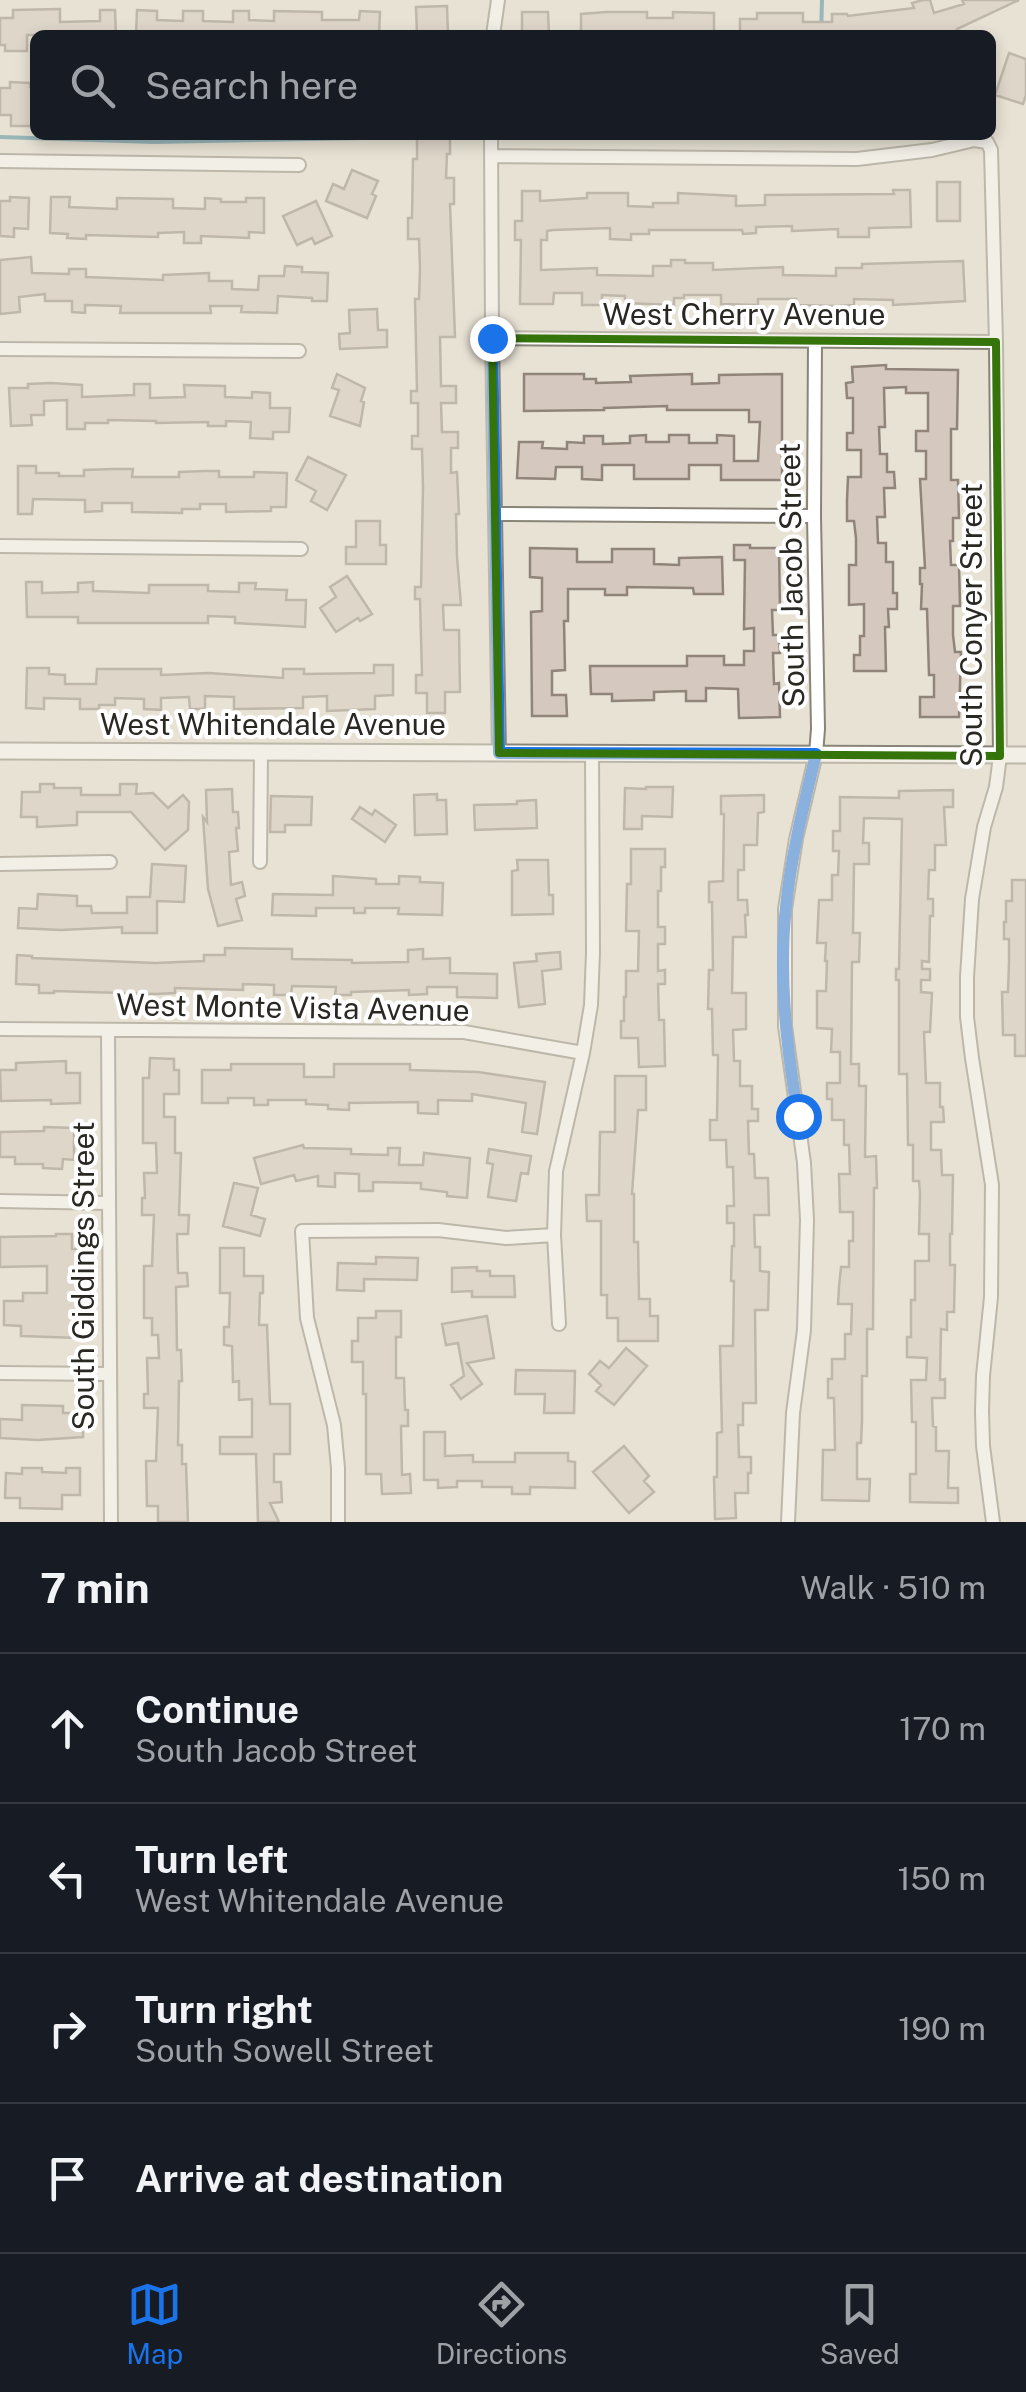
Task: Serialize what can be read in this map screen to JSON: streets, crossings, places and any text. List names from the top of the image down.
{
  "streets": {
    "street": [
      "West Cherry Avenue",
      "South Jacob Street",
      "South Conyer Street",
      "West Whitendale Avenue",
      "West Monte Vista Avenue",
      "South Giddings Street"
    ]
  },
  "crossings": [
    ["West Cherry Avenue", "South Jacob Street"],
    ["West Cherry Avenue", "South Conyer Street"],
    ["South Jacob Street", "West Whitendale Avenue"],
    ["South Conyer Street", "West Whitendale Avenue"],
    ["West Monte Vista Avenue", "South Giddings Street"]
  ],
  "page": {
    "search": "Search here",
    "heading": ["7 min", "Walk · 510 m"],
    "list": [
      ["Continue", "South Jacob Street", "170 m"],
      ["Turn left", "West Whitendale Avenue", "150 m"],
      ["Turn right", "South Sowell Street", "190 m"],
      "Arrive at destination"
    ],
    "nav": ["Map", "Directions", "Saved"]
  }
}
